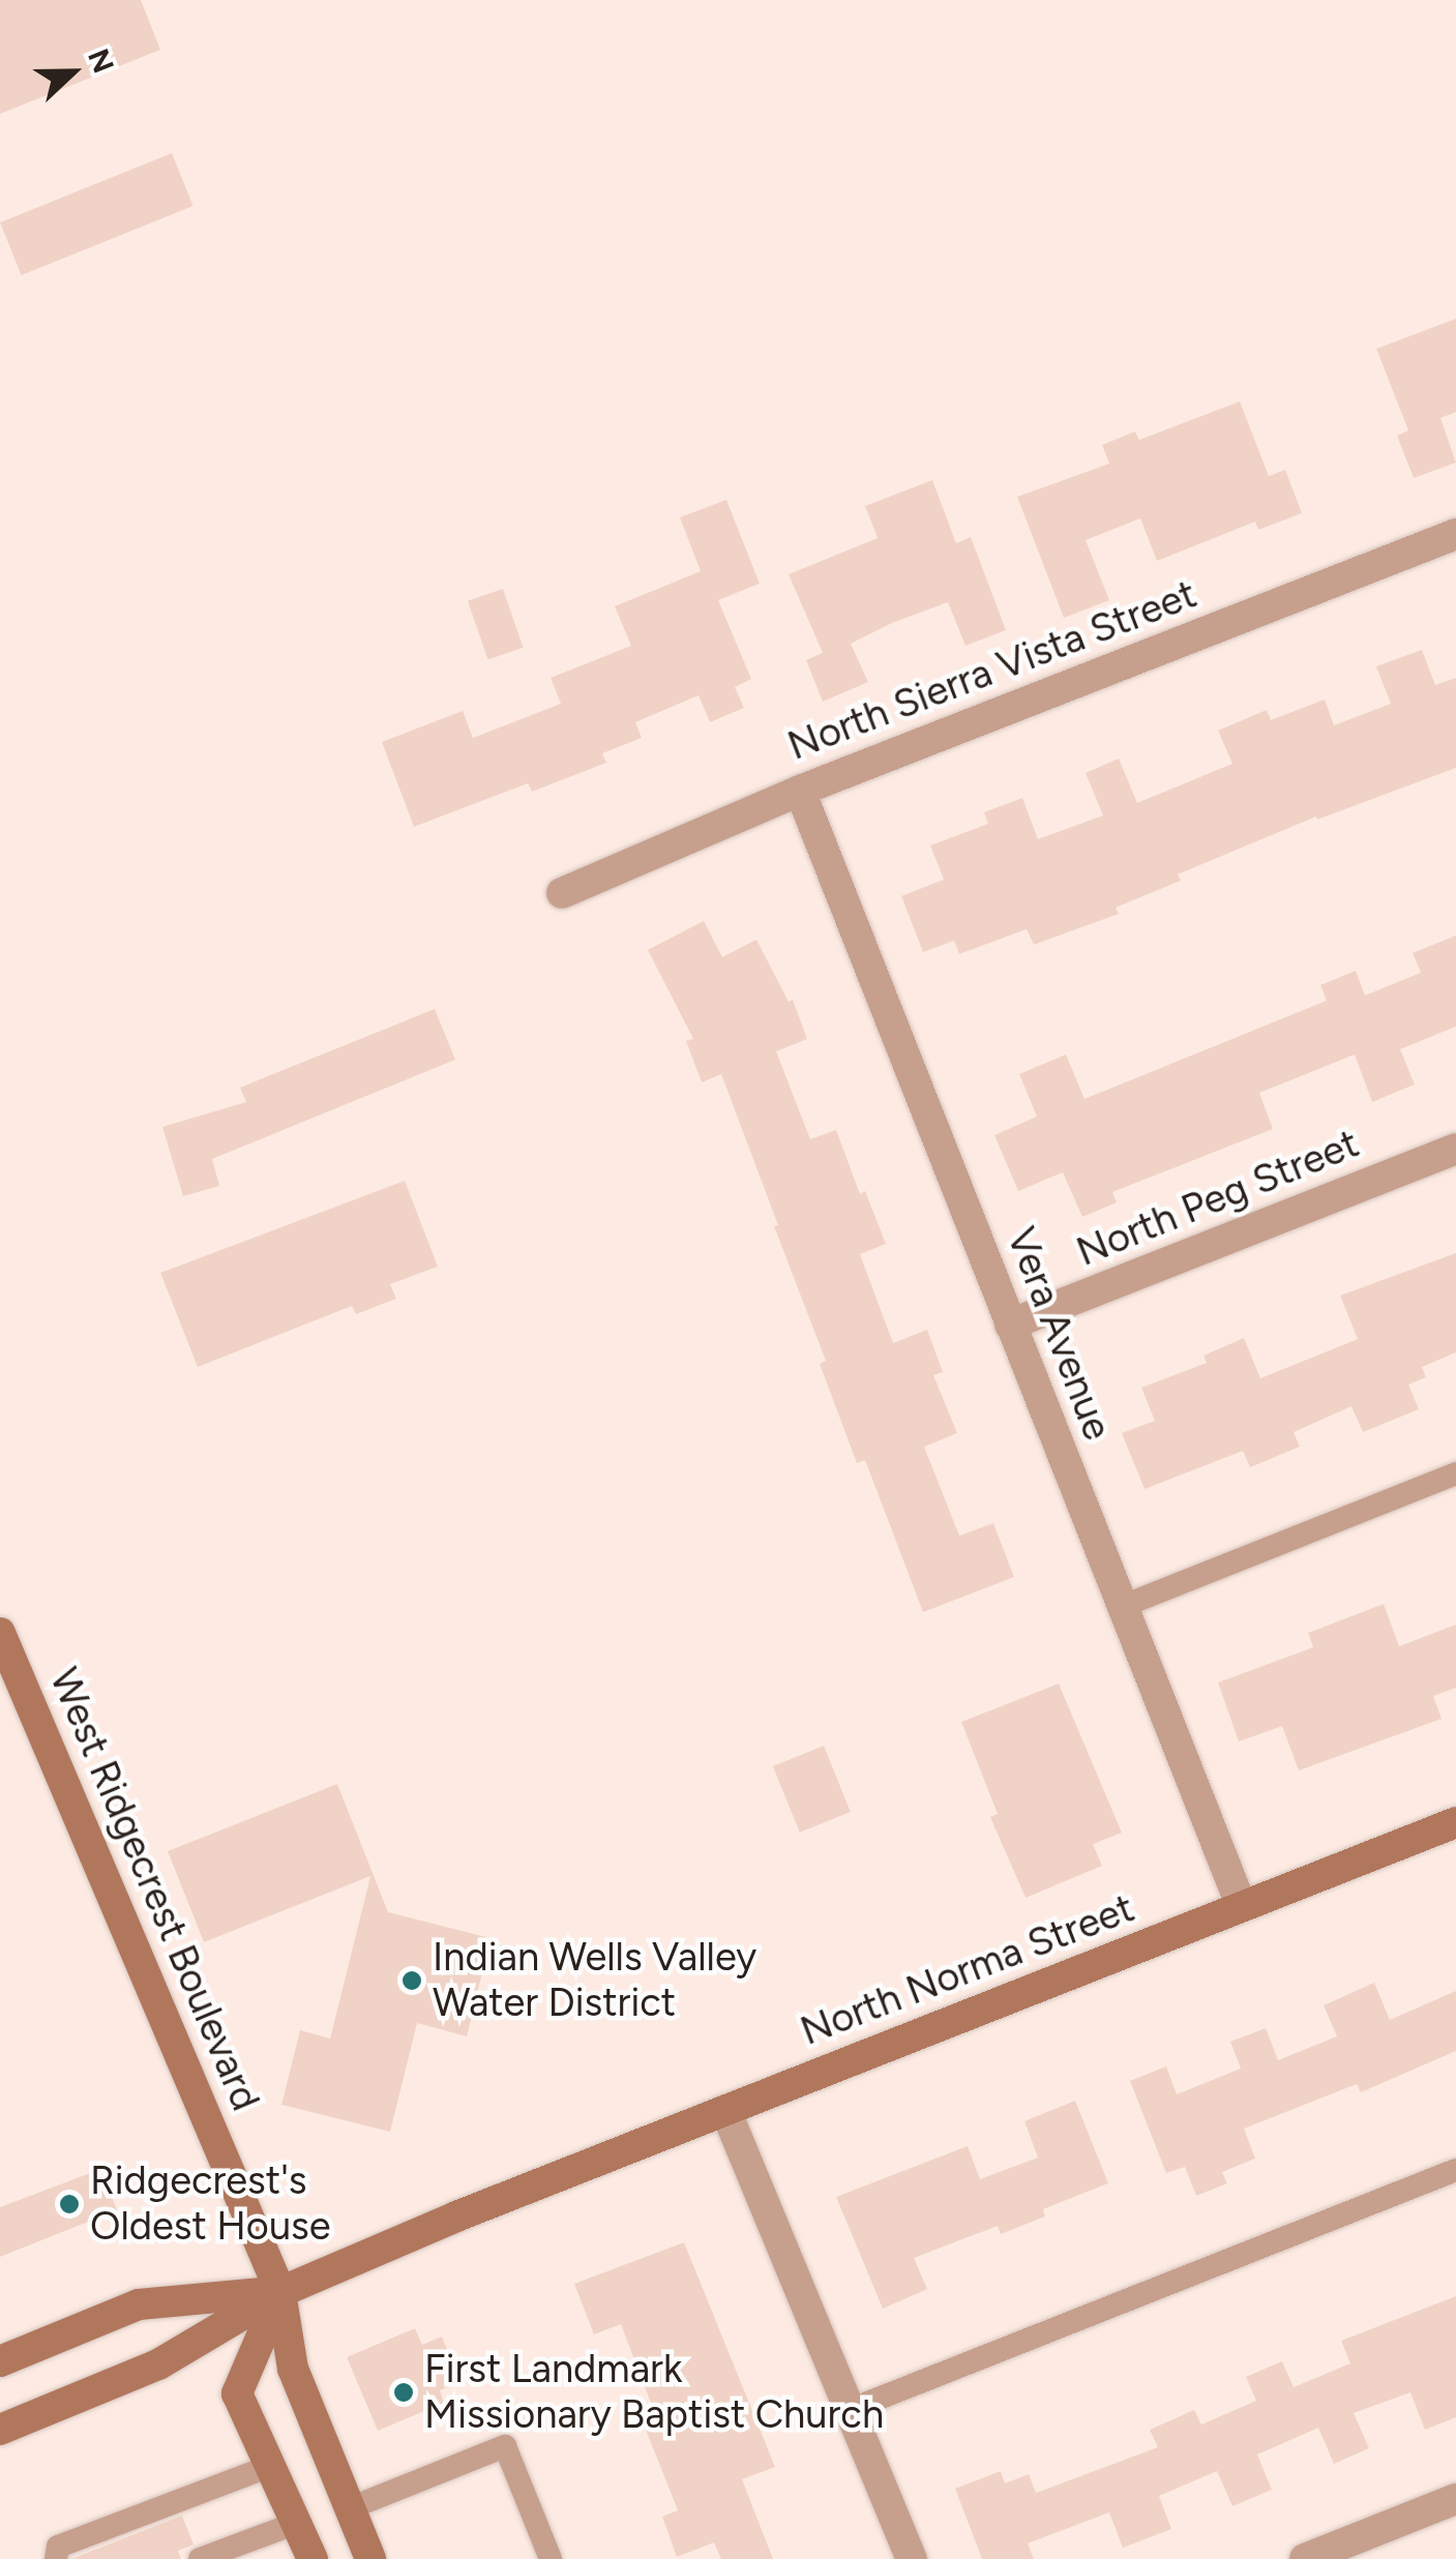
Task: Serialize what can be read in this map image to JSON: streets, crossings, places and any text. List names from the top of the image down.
{
  "streets": {
    "main road": ["West Ridgecrest Boulevard", "North Norma Street"],
    "street": ["North Sierra Vista Street", "North Peg Street", "Vera Avenue"]
  },
  "crossings": [
    ["North Sierra Vista Street", "Vera Avenue"],
    ["North Peg Street", "Vera Avenue"],
    ["Vera Avenue", "North Norma Street"],
    ["West Ridgecrest Boulevard", "North Norma Street"]
  ],
  "places": ["Indian Wells Valley Water District", "Ridgecrest's Oldest House", "First Landmark Missionary Baptist Church"],
  "north": "right"
}
